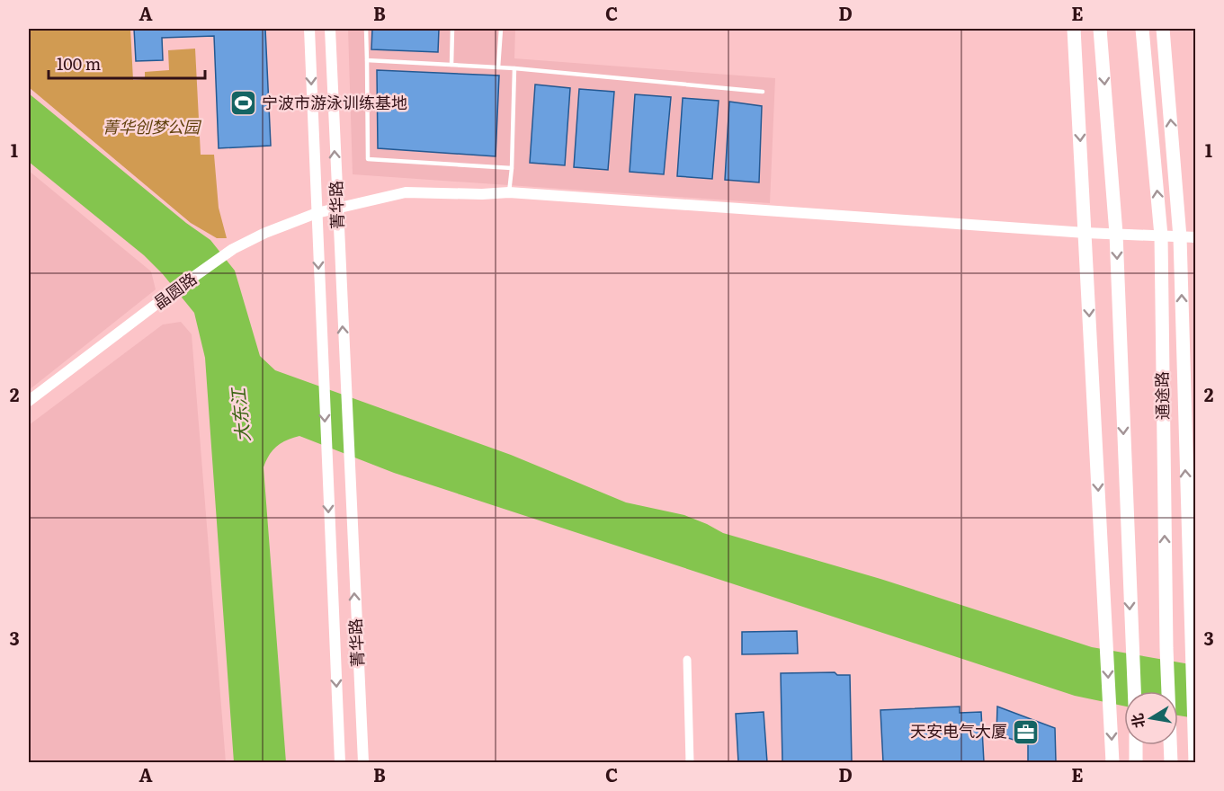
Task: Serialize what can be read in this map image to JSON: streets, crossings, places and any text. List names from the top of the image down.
{
  "streets": {
    "main road": ["通途路"],
    "street": ["菁华路", "晶圆路"]
  },
  "crossings": [
    ["菁华路", "晶圆路"],
    ["晶圆路", "通途路"]
  ],
  "water": ["大东江"],
  "parks": ["菁华创梦公园"],
  "places": {
    "sports": ["宁波市游泳训练基地"],
    "office": ["天安电气大厦"]
  },
  "scale_bar": "100 m",
  "north": "left",
  "grid": {
    "columns": [
      "A",
      "B",
      "C",
      "D",
      "E"
    ],
    "rows": ["1", "2", "3"]
  }
}
